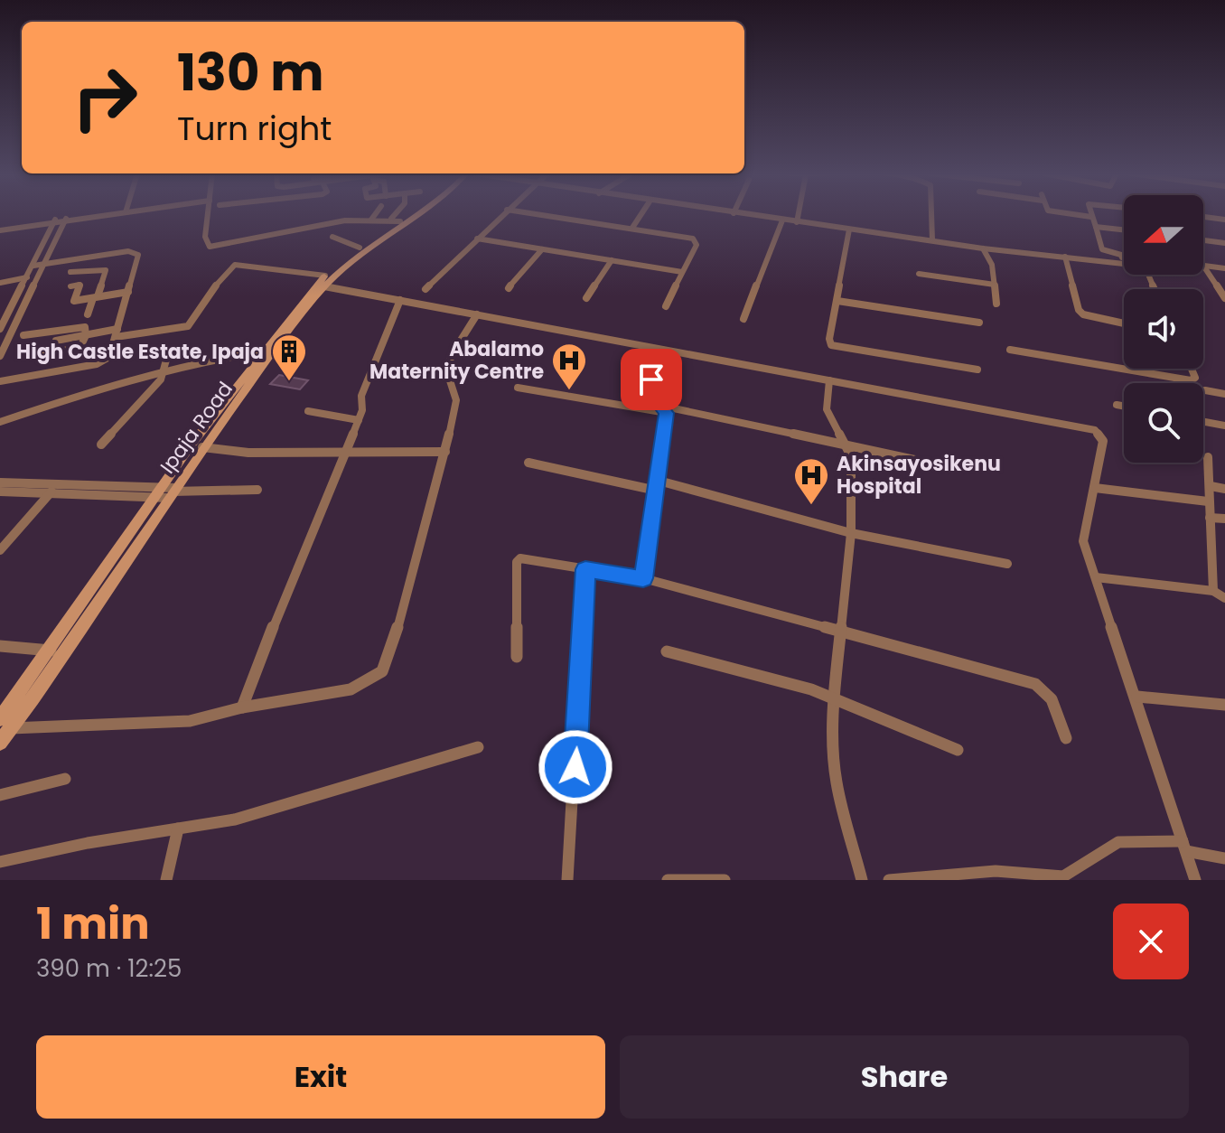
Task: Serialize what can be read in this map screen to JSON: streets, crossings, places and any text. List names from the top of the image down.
{
  "streets": {
    "main road": ["Ipaja Road"]
  },
  "places": {
    "building": ["High Castle Estate, Ipaja"],
    "hospital": ["Abalamo Maternity Centre", "Akinsayosikenu Hospital"]
  },
  "north": "left",
  "page": {
    "turn": ["130 m", "Turn right"],
    "heading": ["1 min", "390 m · 12:25"],
    "buttons": ["Exit", "Share"]
  }
}
